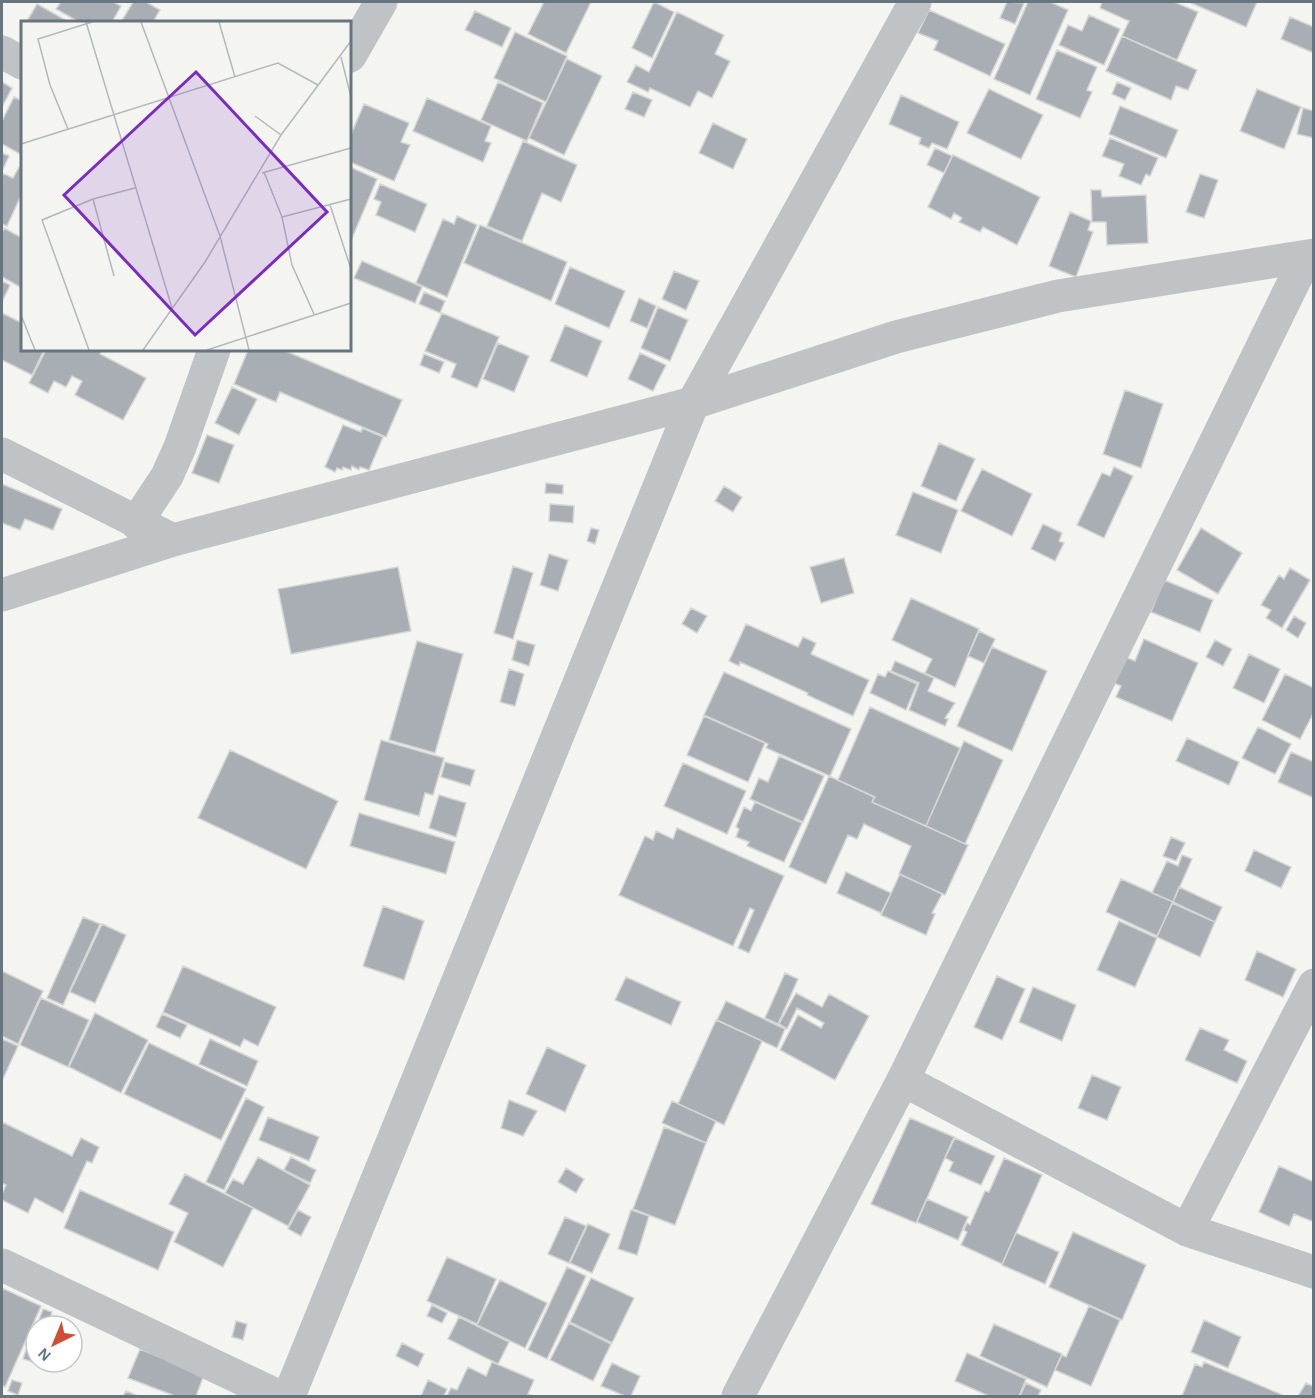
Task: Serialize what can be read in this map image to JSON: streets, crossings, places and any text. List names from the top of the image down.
{
  "north": "bottom left"
}
